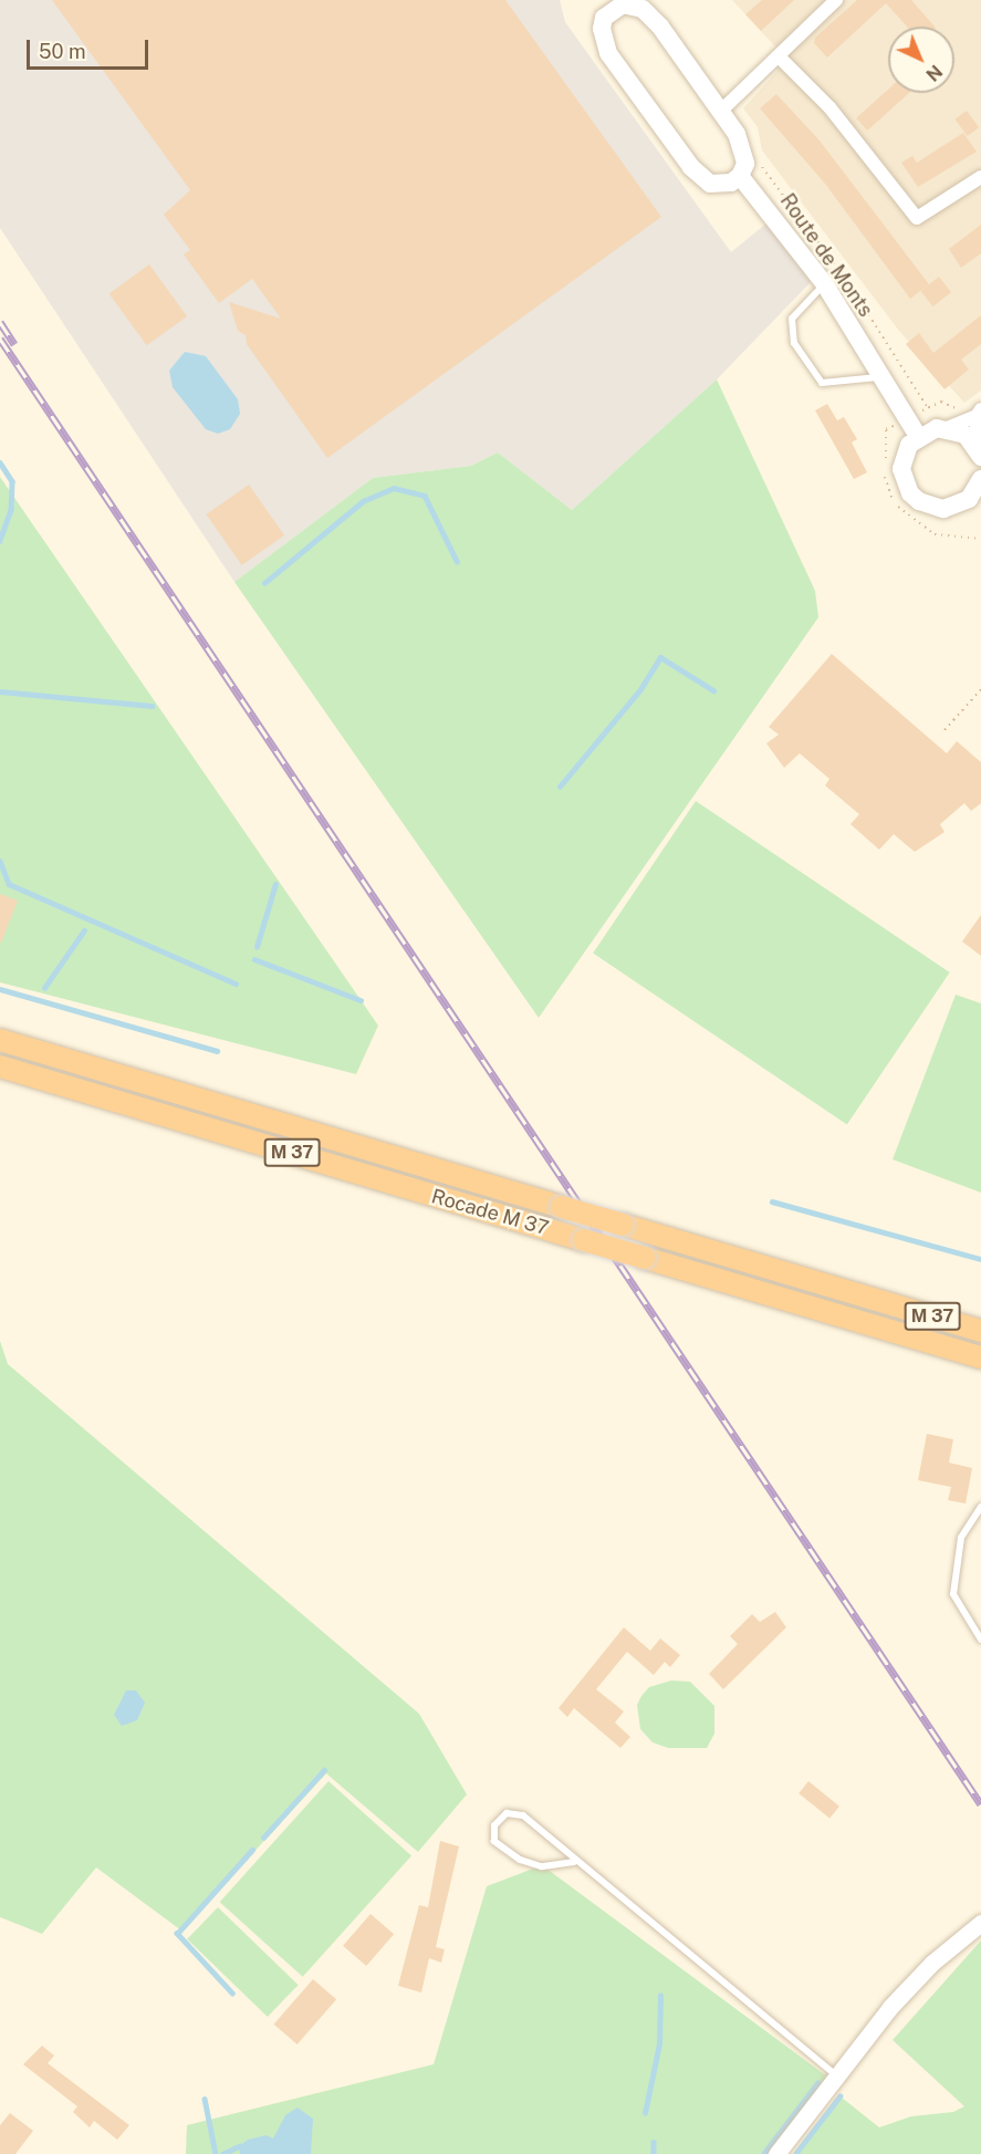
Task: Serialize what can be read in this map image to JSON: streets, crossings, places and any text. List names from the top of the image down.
{
  "streets": {
    "highway": ["M 37", "Rocade M 37"],
    "main road": ["Route de Monts"]
  },
  "scale_bar": "50 m",
  "north": "bottom right"
}
